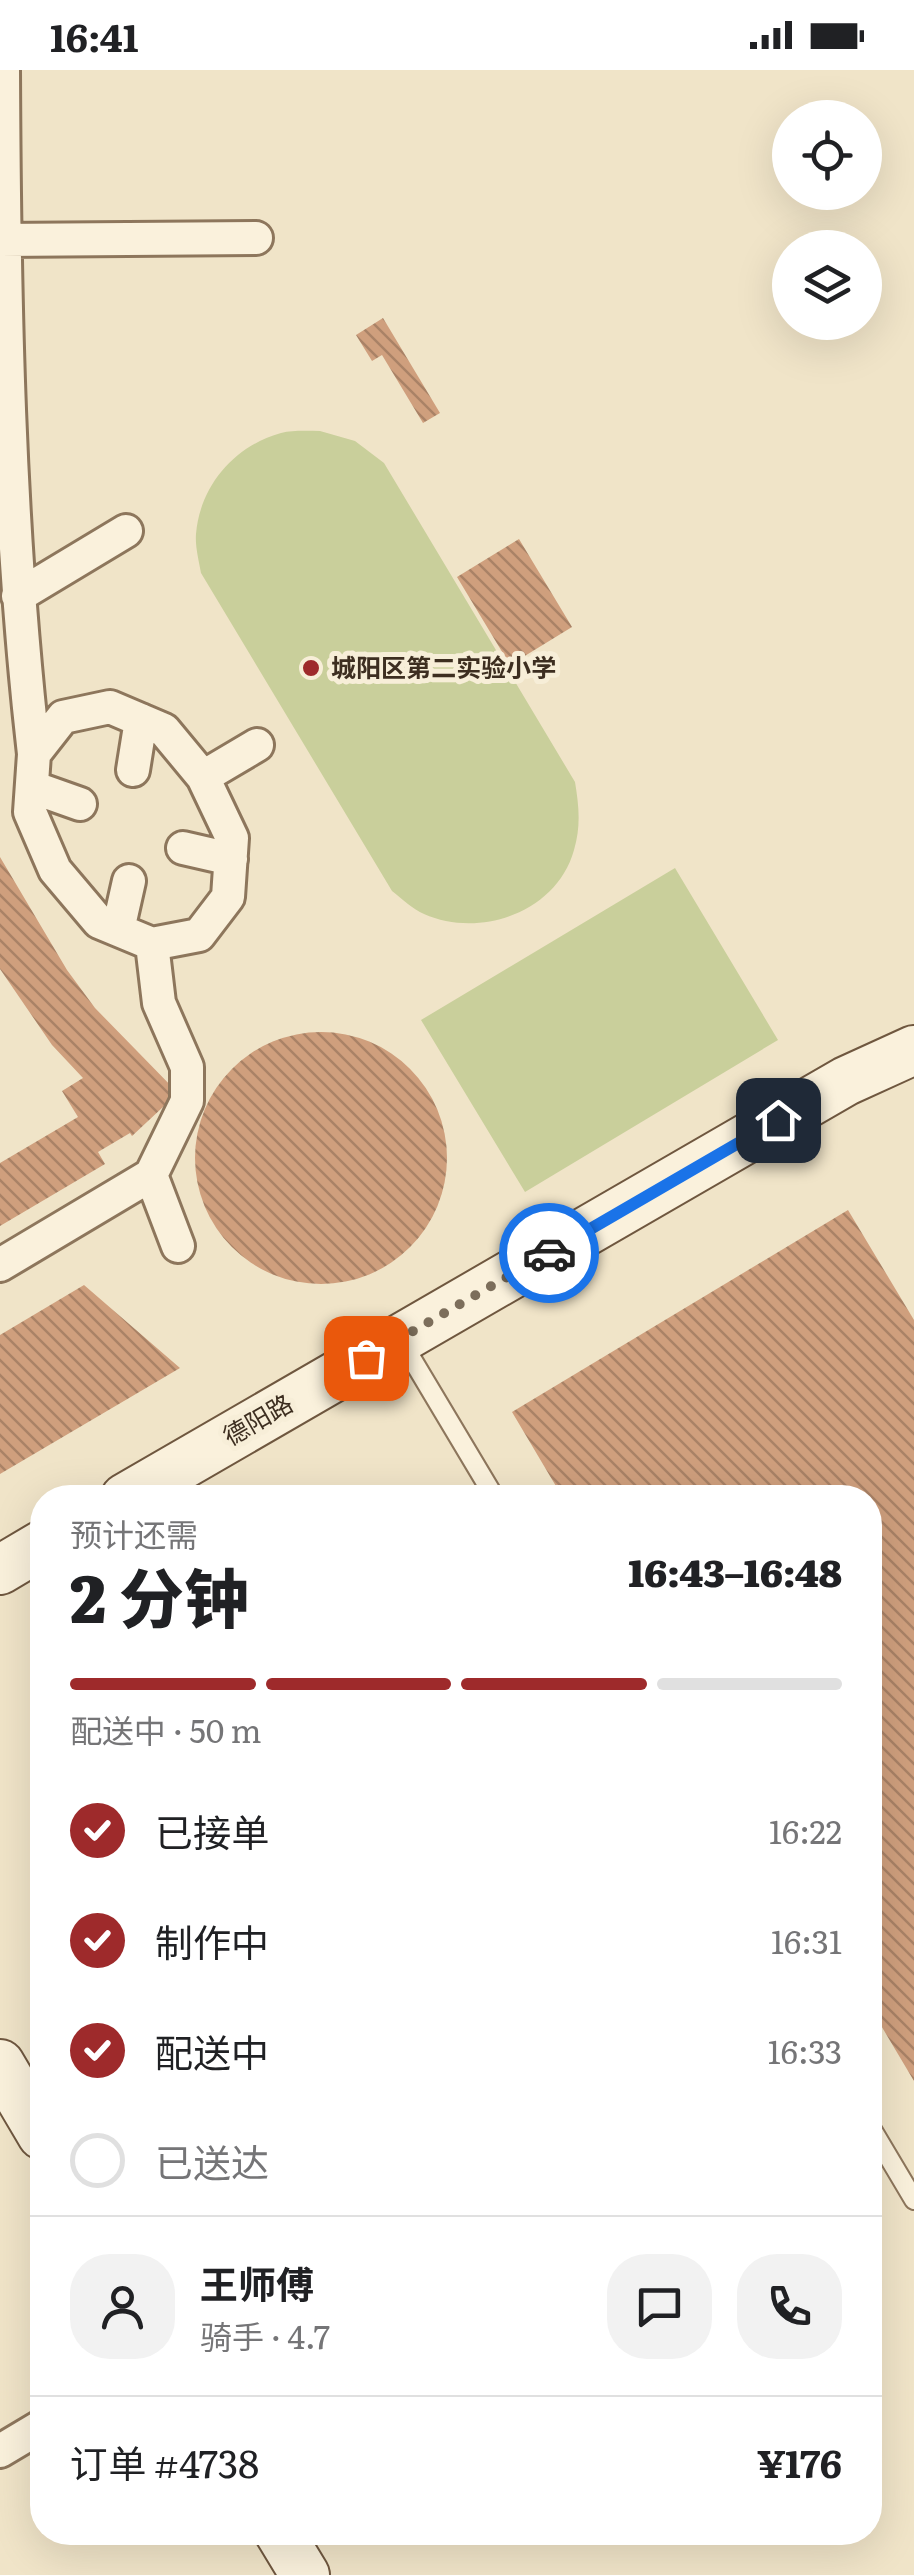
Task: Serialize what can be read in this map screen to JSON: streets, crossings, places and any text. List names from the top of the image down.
{
  "streets": {
    "street": ["德阳路"]
  },
  "places": ["城阳区第二实验小学"],
  "page": {
    "status": "16:41",
    "heading": ["2 分钟", "预计还需", "16:43–16:48"],
    "panel": [
      "王师傅",
      "骑手 · 4.7",
      "订单 #4738",
      "¥176"
    ],
    "bar": "配送中 · 50 m",
    "list": [
      ["已接单", "16:22"],
      ["制作中", "16:31"],
      ["配送中", "16:33"],
      "已送达"
    ]
  }
}
